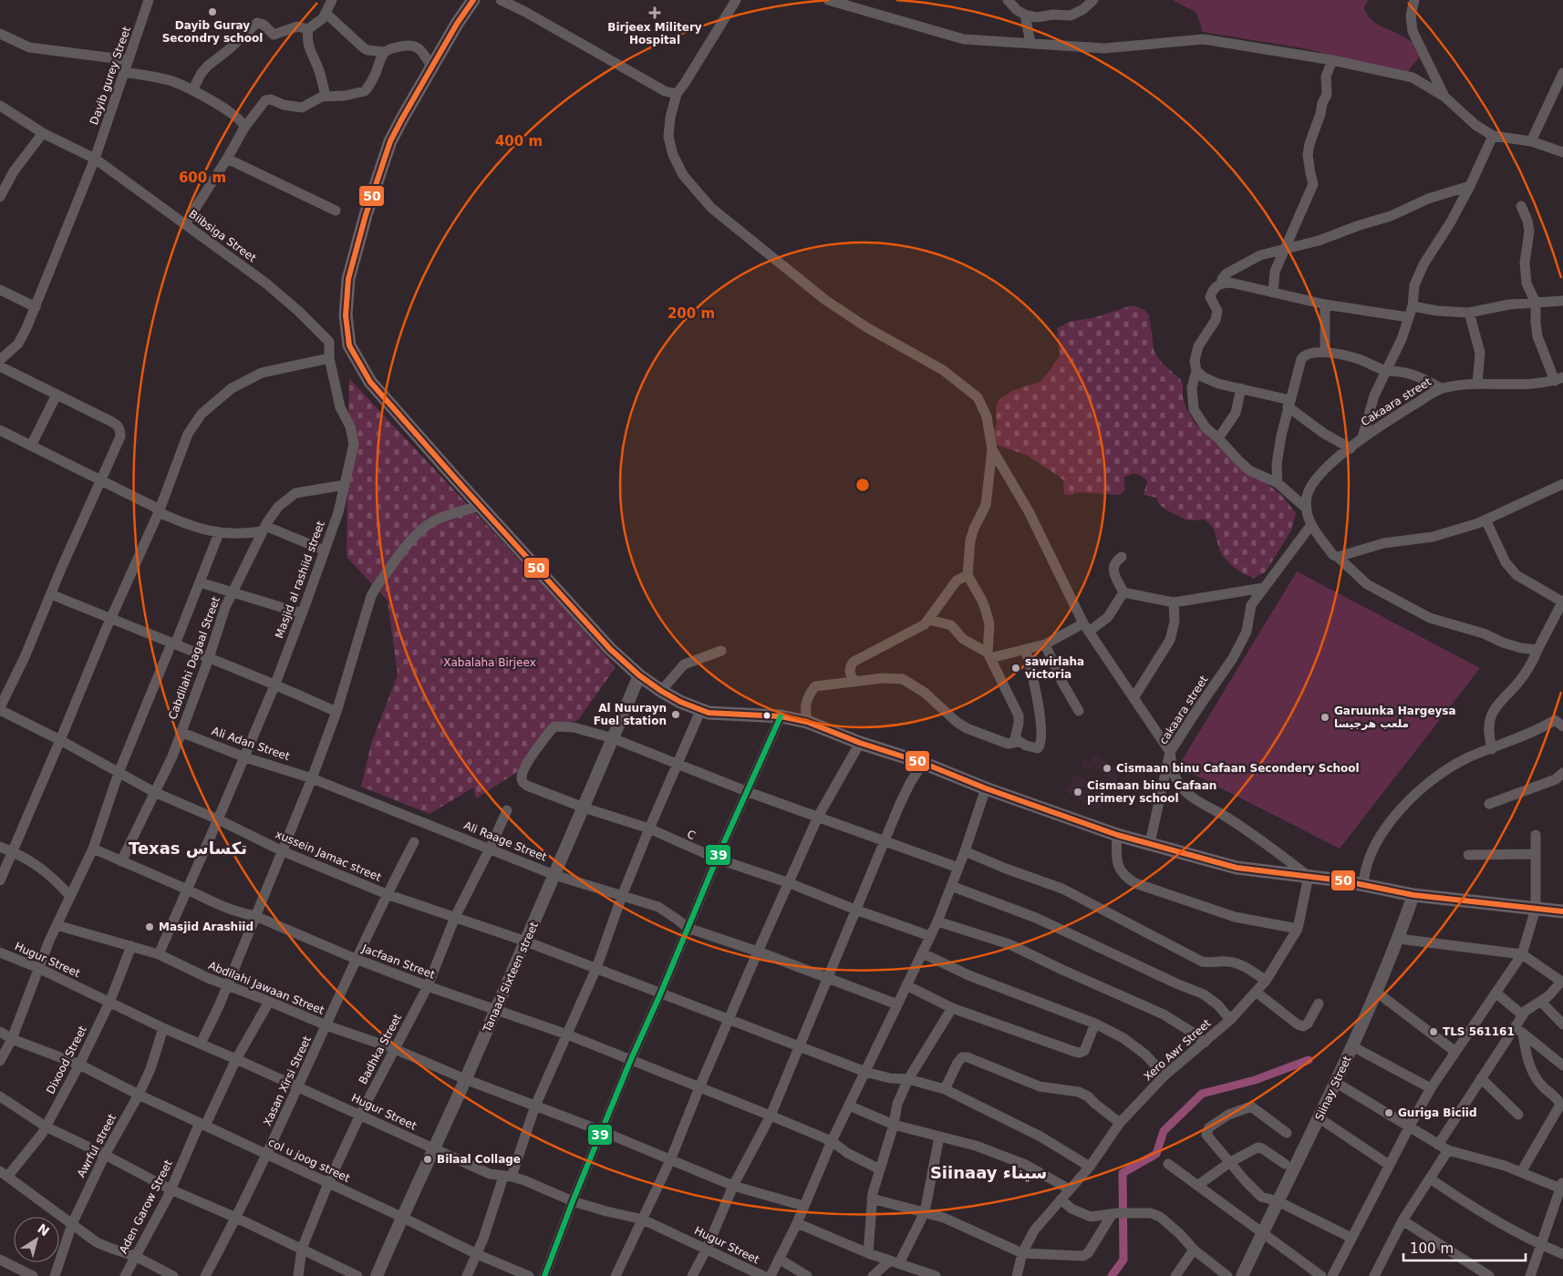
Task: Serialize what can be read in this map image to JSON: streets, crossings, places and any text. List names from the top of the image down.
{
  "streets": {
    "street": [
      "Dayib gurey Street",
      "Biibsiga Street",
      "Cakaara street",
      "Masjid al rashiid street",
      "Cabdilahi Dagaal Street",
      "cakaara street",
      "Ali Adan Street",
      "C",
      "Ali Raage Street",
      "xussein Jamac street",
      "Hugur Street",
      "Jacfaan Street",
      "Tanaad Sixteen street",
      "Abdilahi Jawaan Street",
      "Badhka Street",
      "Xero Awr Street",
      "Dixood Street",
      "Xasan Xirsi Street",
      "Siinay Street",
      "Awrful street",
      "col u joog street",
      "Aden Garow Street"
    ]
  },
  "crossings": [
    ["Dayib gurey Street", "Biibsiga Street"],
    ["Biibsiga Street", "Masjid al rashiid street"],
    ["Masjid al rashiid street", "Cabdilahi Dagaal Street"],
    ["Masjid al rashiid street", "Ali Adan Street"],
    ["Masjid al rashiid street", "xussein Jamac street"],
    ["Masjid al rashiid street", "Jacfaan Street"],
    ["Masjid al rashiid street", "Abdilahi Jawaan Street"],
    ["Cabdilahi Dagaal Street", "Ali Adan Street"],
    ["Cabdilahi Dagaal Street", "xussein Jamac street"],
    ["Cabdilahi Dagaal Street", "Jacfaan Street"],
    ["cakaara street", "Xero Awr Street"],
    ["Ali Adan Street", "Ali Raage Street"],
    ["C", "Tanaad Sixteen street"],
    ["Ali Raage Street", "Tanaad Sixteen street"],
    ["Ali Raage Street", "Badhka Street"],
    ["xussein Jamac street", "Tanaad Sixteen street"],
    ["xussein Jamac street", "Badhka Street"],
    ["xussein Jamac street", "Xero Awr Street"],
    ["xussein Jamac street", "Xasan Xirsi Street"],
    ["Hugur Street", "Tanaad Sixteen street"],
    ["Hugur Street", "Badhka Street"],
    ["Hugur Street", "Dixood Street"],
    ["Hugur Street", "Xasan Xirsi Street"],
    ["Hugur Street", "Awrful street"],
    ["Hugur Street", "Aden Garow Street"],
    ["Jacfaan Street", "Tanaad Sixteen street"],
    ["Jacfaan Street", "Badhka Street"],
    ["Jacfaan Street", "Xasan Xirsi Street"],
    ["Tanaad Sixteen street", "Abdilahi Jawaan Street"],
    ["Tanaad Sixteen street", "col u joog street"],
    ["Abdilahi Jawaan Street", "Badhka Street"],
    ["Abdilahi Jawaan Street", "Dixood Street"],
    ["Abdilahi Jawaan Street", "Xasan Xirsi Street"],
    ["Abdilahi Jawaan Street", "Aden Garow Street"],
    ["Badhka Street", "col u joog street"],
    ["Dixood Street", "col u joog street"],
    ["Xasan Xirsi Street", "col u joog street"],
    ["Awrful street", "col u joog street"],
    ["col u joog street", "Aden Garow Street"]
  ],
  "districts": ["Texas تكساس", "Siinaay سيناء"],
  "parks": ["Xabalaha Birjeex"],
  "places": {
    "other": [
      "Dayib Guray Secondry school",
      "sawirlaha victoria",
      "Al Nuurayn Fuel station",
      "Garuunka Hargeysa ملعب هرجيسا",
      "Cismaan binu Cafaan Secondery School",
      "Cismaan binu Cafaan primery school",
      "Masjid Arashiid",
      "TLS 561161",
      "Guriga Biciid",
      "Bilaal Collage"
    ],
    "health": ["Birjeex Militery Hospital"]
  },
  "lines": ["transit line 50", "transit line 39"],
  "scale_bar": "100 m",
  "north": "top right",
  "rings": ["400 m", "600 m", "200 m"]
}
